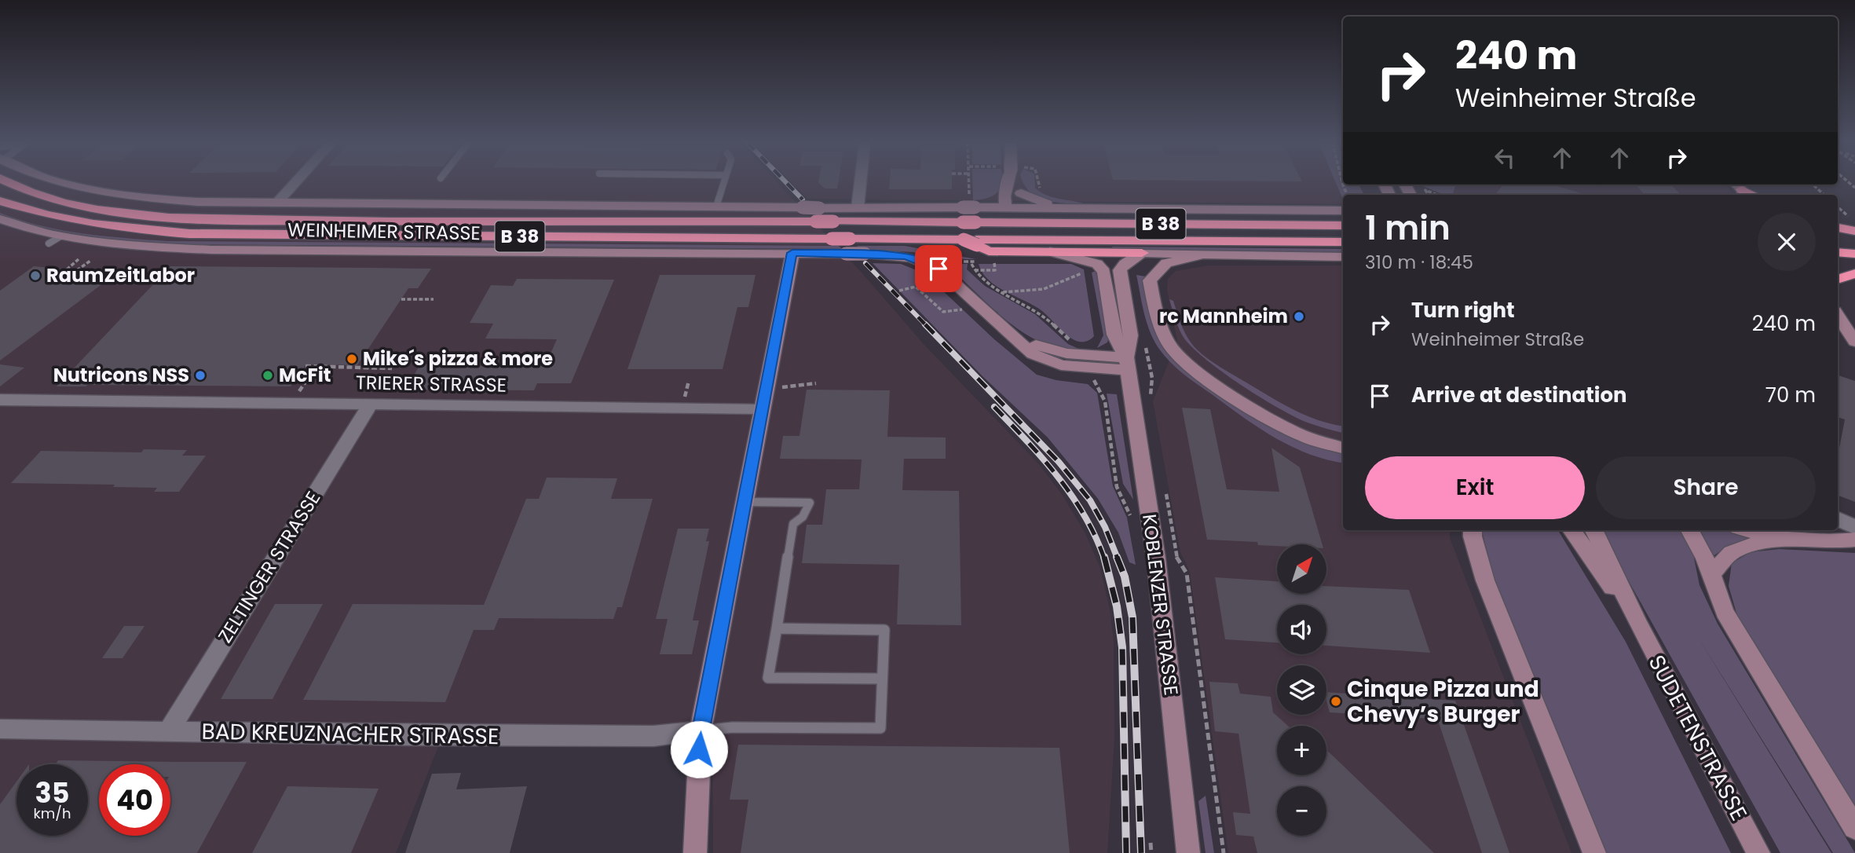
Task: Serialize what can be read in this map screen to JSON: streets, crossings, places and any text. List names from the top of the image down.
{
  "streets": {
    "highway": ["B 38"],
    "street": [
      "WEINHEIMER STRASSE",
      "TRIERER STRASSE",
      "ZELTINGER STRASSE",
      "KOBLENZER STRASSE",
      "BAD KREUZNACHER STRASSE",
      "SUDETENSTRASSE"
    ]
  },
  "crossings": [
    ["WEINHEIMER STRASSE", "KOBLENZER STRASSE"],
    ["TRIERER STRASSE", "ZELTINGER STRASSE"],
    ["ZELTINGER STRASSE", "BAD KREUZNACHER STRASSE"]
  ],
  "places": [
    "RaumZeitLabor",
    "rc Mannheim",
    "Mike´s pizza & more",
    "Nutricons NSS",
    "McFit",
    "Cinque Pizza und Chevy’s Burger"
  ],
  "north": "top right",
  "page": {
    "turn": ["240 m", "Weinheimer Straße"],
    "heading": ["1 min", "310 m · 18:45"],
    "list": [
      {
        "name": "Turn right",
        "note": "Weinheimer Straße",
        "value": "240 m"
      },
      {
        "name": "Arrive at destination",
        "value": "70 m"
      }
    ],
    "buttons": ["Exit", "Share"],
    "map_buttons": ["+", "−"],
    "speed": "35 km/h",
    "limit": "40"
  }
}
